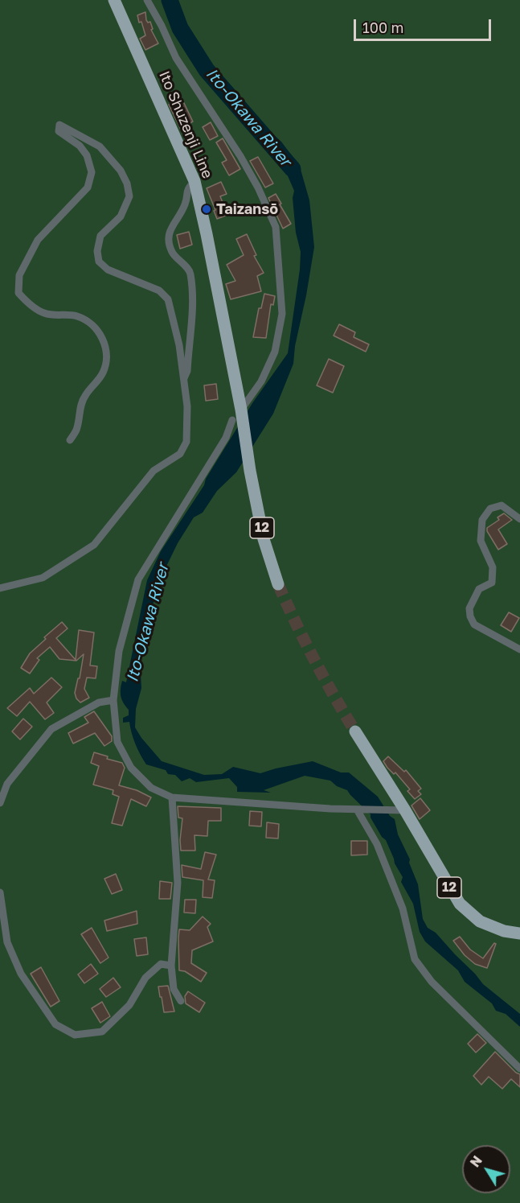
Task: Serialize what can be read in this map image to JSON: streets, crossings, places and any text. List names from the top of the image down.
{
  "streets": {
    "main road": ["Ito Shuzenji Line", "12"]
  },
  "crossings": [
    ["Ito Shuzenji Line", "12"]
  ],
  "water": ["Ito-Okawa River"],
  "places": ["Taizansō"],
  "scale_bar": "100 m",
  "north": "top left"
}
